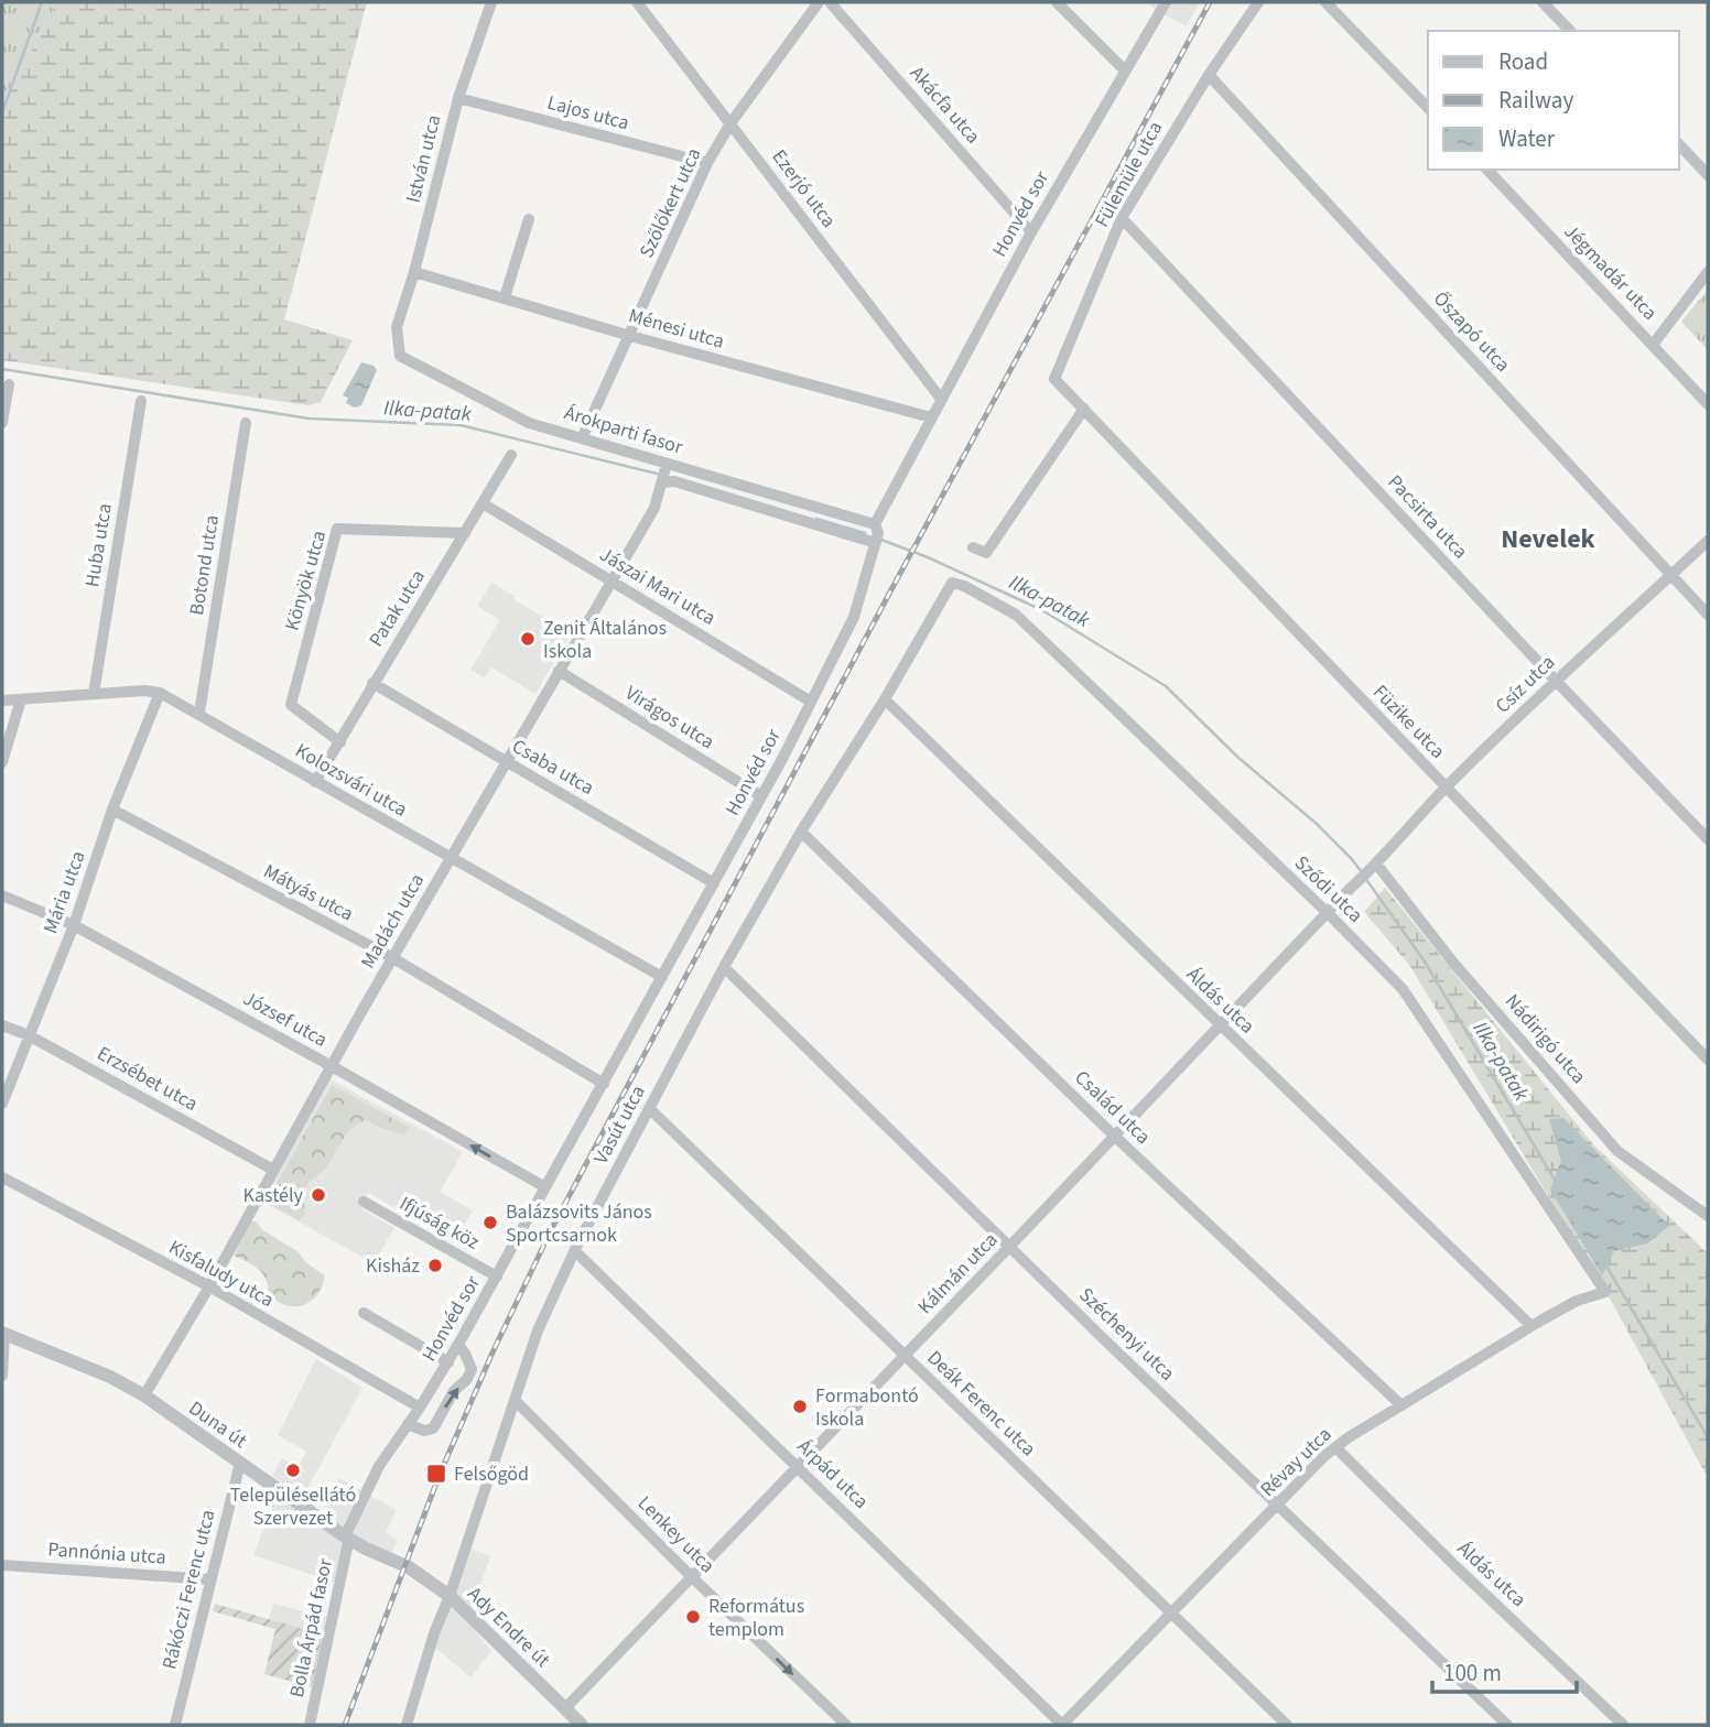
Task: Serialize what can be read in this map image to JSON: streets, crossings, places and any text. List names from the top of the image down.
{
  "streets": {
    "street": [
      "Akácfa utca",
      "Lajos utca",
      "István utca",
      "Fülemüle utca",
      "Ezerjó utca",
      "Szőlőkert utca",
      "Honvéd sor",
      "Jégmadár utca",
      "Ménesi utca",
      "Őszapó utca",
      "Árokparti fasor",
      "Pacsirta utca",
      "Huba utca",
      "Botond utca",
      "Könyök utca",
      "Jászai Mari utca",
      "Patak utca",
      "Csíz utca",
      "Virágos utca",
      "Füzike utca",
      "Csaba utca",
      "Kolozsvári utca",
      "Sződi utca",
      "Mária utca",
      "Mátyás utca",
      "Madách utca",
      "Áldás utca",
      "József utca",
      "Nádirigó utca",
      "Erzsébet utca",
      "Család utca",
      "Vasút utca",
      "Ifjúság köz",
      "Kisfaludy utca",
      "Kálmán utca",
      "Széchenyi utca",
      "Deák Ferenc utca",
      "Duna út",
      "Révay utca",
      "Árpád utca",
      "Lenkey utca",
      "Pannónia utca",
      "Rákóczi Ferenc utca",
      "Ady Endre út",
      "Bolla Árpád fasor"
    ]
  },
  "crossings": [
    ["Akácfa utca", "Honvéd sor"],
    ["Lajos utca", "István utca"],
    ["Lajos utca", "Szőlőkert utca"],
    ["István utca", "Ménesi utca"],
    ["István utca", "Árokparti fasor"],
    ["Fülemüle utca", "Őszapó utca"],
    ["Fülemüle utca", "Pacsirta utca"],
    ["Fülemüle utca", "Füzike utca"],
    ["Ezerjó utca", "Szőlőkert utca"],
    ["Ezerjó utca", "Honvéd sor"],
    ["Szőlőkert utca", "Ménesi utca"],
    ["Szőlőkert utca", "Árokparti fasor"],
    ["Honvéd sor", "Ménesi utca"],
    ["Honvéd sor", "Árokparti fasor"],
    ["Honvéd sor", "Jászai Mari utca"],
    ["Honvéd sor", "Virágos utca"],
    ["Honvéd sor", "Csaba utca"],
    ["Honvéd sor", "Kolozsvári utca"],
    ["Honvéd sor", "Mátyás utca"],
    ["Honvéd sor", "József utca"],
    ["Honvéd sor", "Ifjúság köz"],
    ["Honvéd sor", "Kisfaludy utca"],
    ["Honvéd sor", "Duna út"],
    ["Honvéd sor", "Bolla Árpád fasor"],
    ["Őszapó utca", "Csíz utca"],
    ["Árokparti fasor", "Madách utca"],
    ["Pacsirta utca", "Csíz utca"],
    ["Huba utca", "Kolozsvári utca"],
    ["Botond utca", "Kolozsvári utca"],
    ["Könyök utca", "Patak utca"],
    ["Jászai Mari utca", "Patak utca"],
    ["Jászai Mari utca", "Madách utca"],
    ["Patak utca", "Csaba utca"],
    ["Patak utca", "Kolozsvári utca"],
    ["Csíz utca", "Füzike utca"],
    ["Csíz utca", "Nádirigó utca"],
    ["Csíz utca", "Kálmán utca"],
    ["Virágos utca", "Madách utca"],
    ["Csaba utca", "Madách utca"],
    ["Kolozsvári utca", "Mária utca"],
    ["Kolozsvári utca", "Madách utca"],
    ["Sződi utca", "Vasút utca"],
    ["Sződi utca", "Kálmán utca"],
    ["Sződi utca", "Révay utca"],
    ["Mária utca", "Mátyás utca"],
    ["Mária utca", "József utca"],
    ["Mária utca", "Erzsébet utca"],
    ["Mátyás utca", "Madách utca"],
    ["Madách utca", "József utca"],
    ["Madách utca", "Erzsébet utca"],
    ["Madách utca", "Kisfaludy utca"],
    ["Madách utca", "Duna út"],
    ["Áldás utca", "Vasút utca"],
    ["Áldás utca", "Kálmán utca"],
    ["Áldás utca", "Révay utca"],
    ["Nádirigó utca", "Kálmán utca"],
    ["Család utca", "Vasút utca"],
    ["Család utca", "Kálmán utca"],
    ["Család utca", "Révay utca"],
    ["Vasút utca", "Széchenyi utca"],
    ["Vasút utca", "Deák Ferenc utca"],
    ["Vasút utca", "Árpád utca"],
    ["Vasút utca", "Lenkey utca"],
    ["Vasút utca", "Ady Endre út"],
    ["Kálmán utca", "Széchenyi utca"],
    ["Kálmán utca", "Deák Ferenc utca"],
    ["Kálmán utca", "Árpád utca"],
    ["Kálmán utca", "Lenkey utca"],
    ["Kálmán utca", "Ady Endre út"],
    ["Széchenyi utca", "Révay utca"],
    ["Deák Ferenc utca", "Révay utca"],
    ["Duna út", "Rákóczi Ferenc utca"],
    ["Duna út", "Ady Endre út"],
    ["Duna út", "Bolla Árpád fasor"],
    ["Révay utca", "Árpád utca"],
    ["Pannónia utca", "Rákóczi Ferenc utca"]
  ],
  "one_way": ["József utca", "Lenkey utca"],
  "districts": ["Nevelek"],
  "water": ["Ilka-patak"],
  "places": {
    "other": [
      "Zenit Általános Iskola",
      "Kastély",
      "Balázsovits János Sportcsarnok",
      "Kisház",
      "Formabontó Iskola",
      "Településellátó Szervezet",
      "Református templom"
    ],
    "transit": ["Felsőgöd"]
  },
  "legend": ["Road", "Railway", "Water"],
  "scale_bar": "100 m"
}
